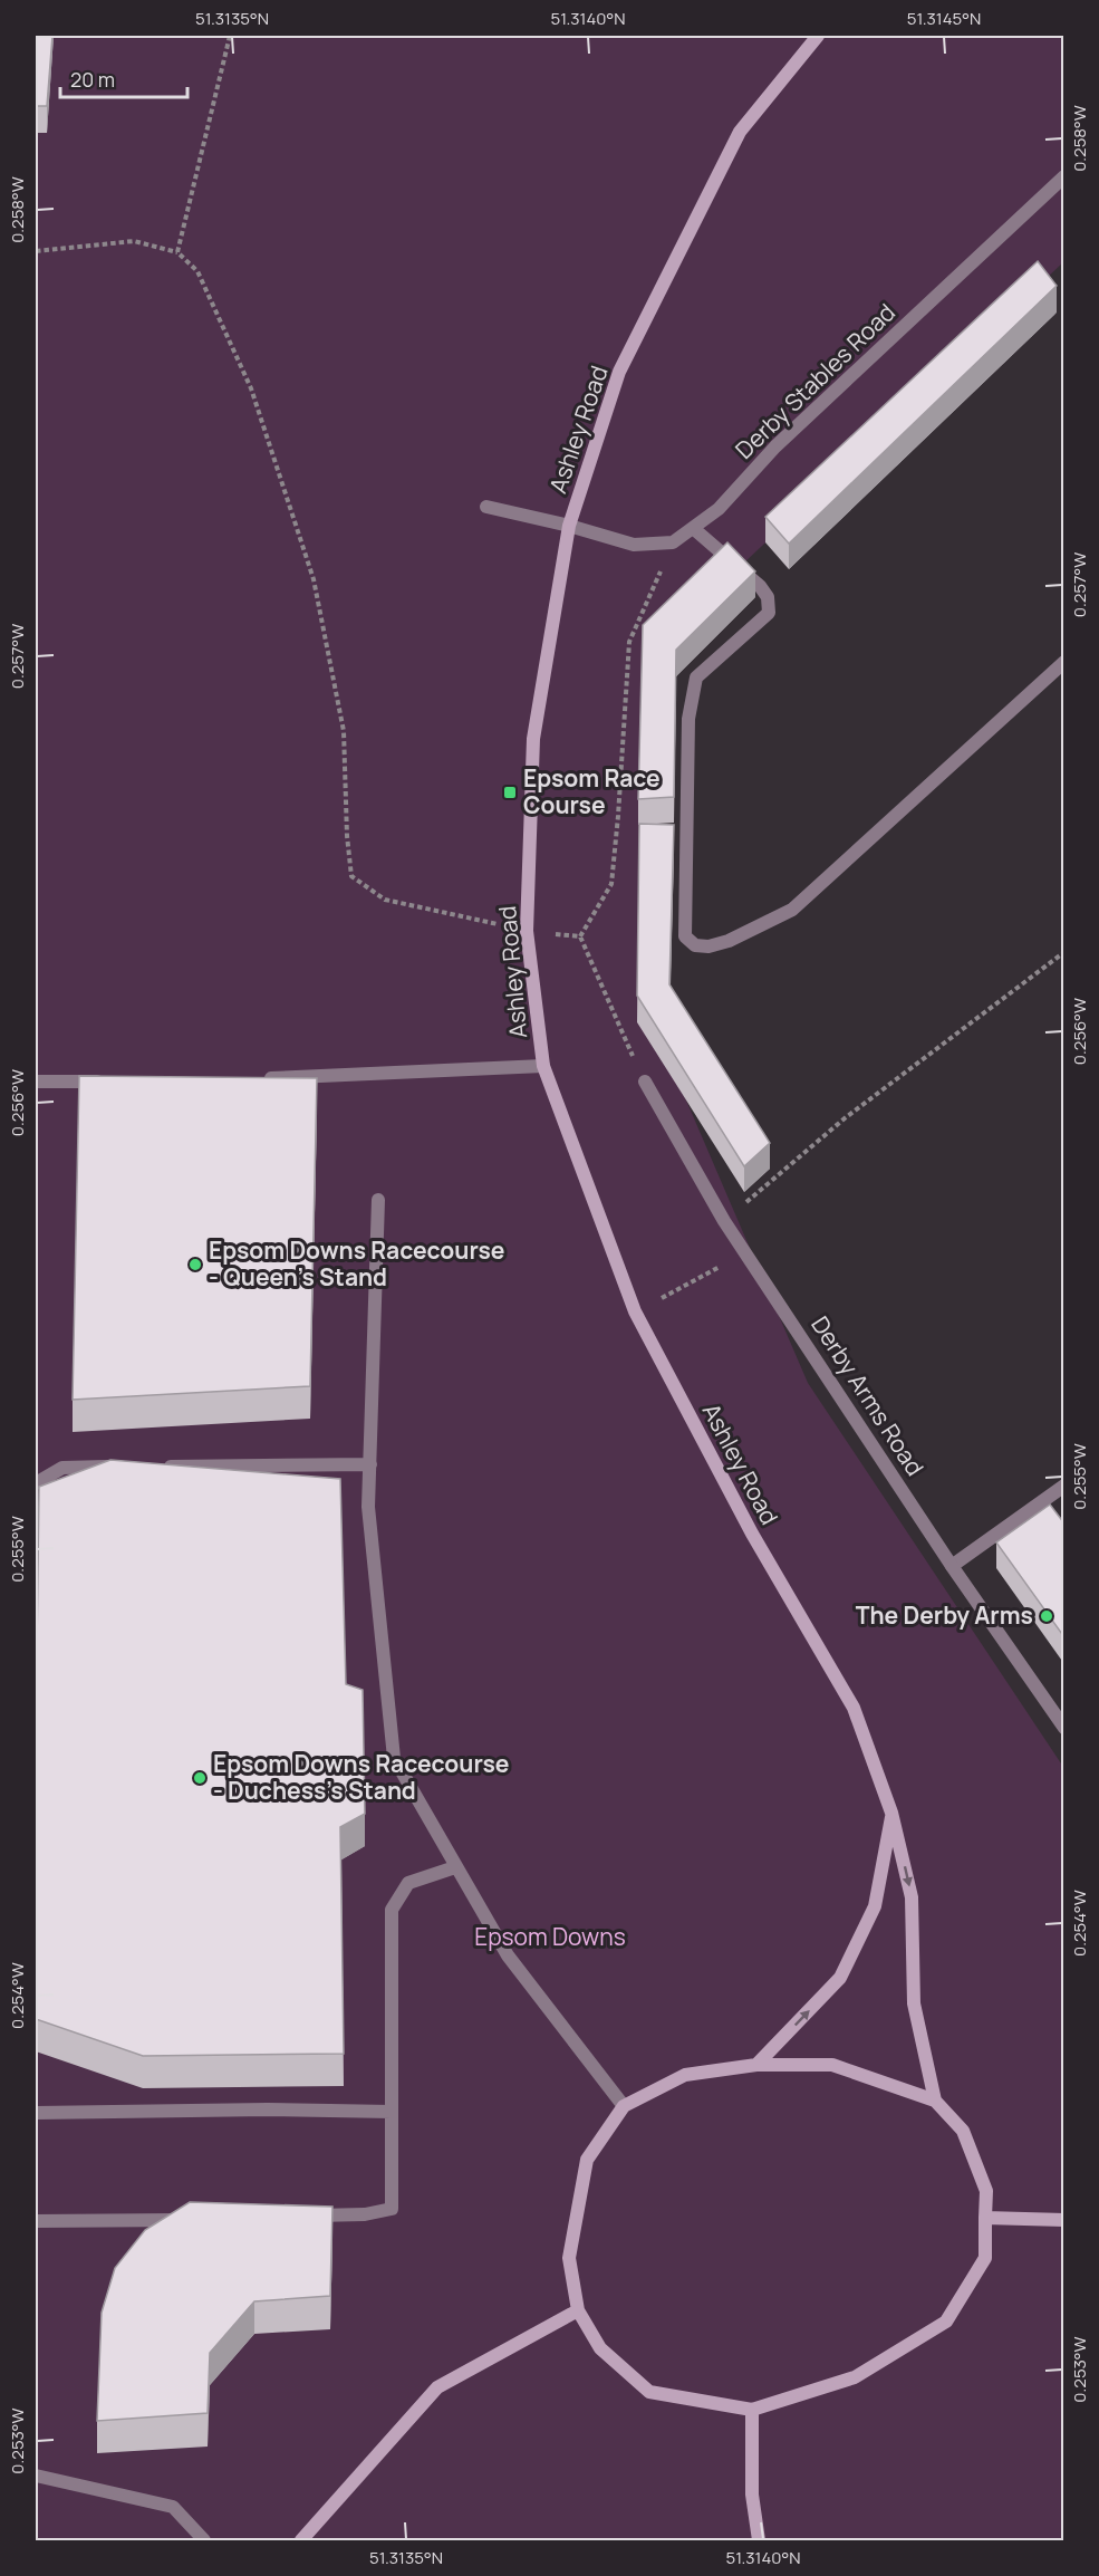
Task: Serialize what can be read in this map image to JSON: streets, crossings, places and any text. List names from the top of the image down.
{
  "streets": {
    "main road": ["Ashley Road"],
    "street": ["Derby Stables Road", "Derby Arms Road"]
  },
  "parks": ["Epsom Downs"],
  "places": {
    "transit": ["Epsom Race Course"],
    "other": ["Epsom Downs Racecourse - Queen's Stand", "The Derby Arms", "Epsom Downs Racecourse - Duchess’s Stand"]
  },
  "scale_bar": "20 m",
  "coordinates": [
    "51.3135°N",
    "51.3140°N",
    "51.3145°N",
    "0.258°W",
    "0.257°W",
    "0.256°W",
    "0.255°W",
    "0.254°W",
    "0.253°W"
  ]
}
